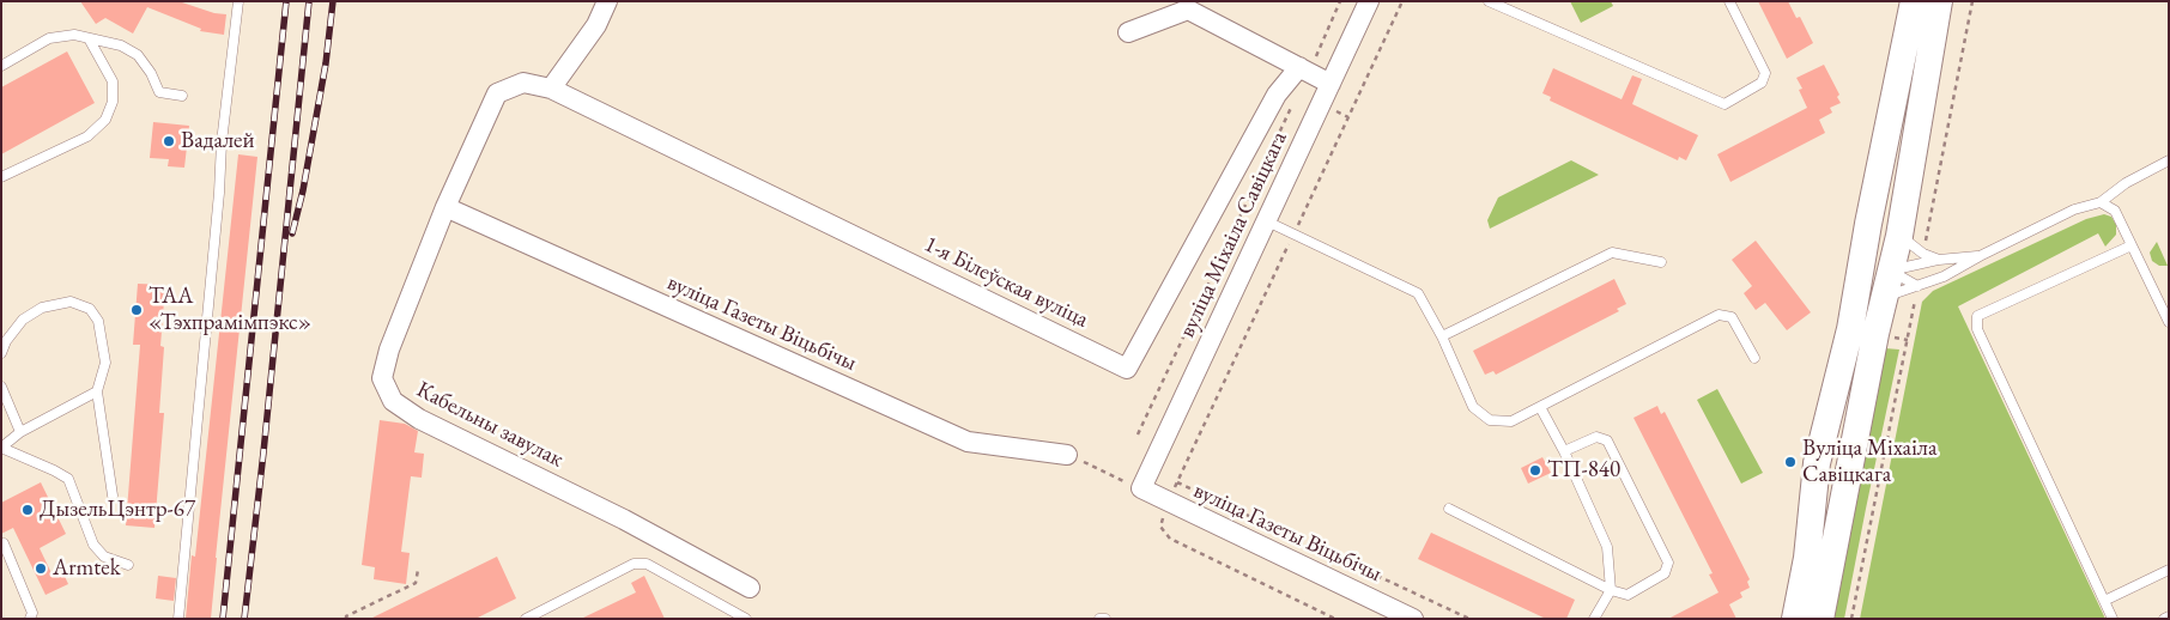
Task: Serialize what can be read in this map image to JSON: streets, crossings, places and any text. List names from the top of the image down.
{
  "streets": {
    "street": [
      "вуліца Міхаіла Савіцкага",
      "1-я Білеўская вуліца",
      "вуліца Газеты Віцьбічы",
      "Кабельны завулак"
    ]
  },
  "crossings": [
    ["вуліца Міхаіла Савіцкага", "вуліца Газеты Віцьбічы"],
    ["1-я Білеўская вуліца", "Кабельны завулак"],
    ["вуліца Газеты Віцьбічы", "Кабельны завулак"]
  ],
  "places": [
    "Вадалей",
    "ТАА «Тэхпрамімпэкс»",
    "Вуліца Міхаіла Савіцкага",
    "ТП-840",
    "ДызельЦэнтр-67",
    "Armtek"
  ]
}
